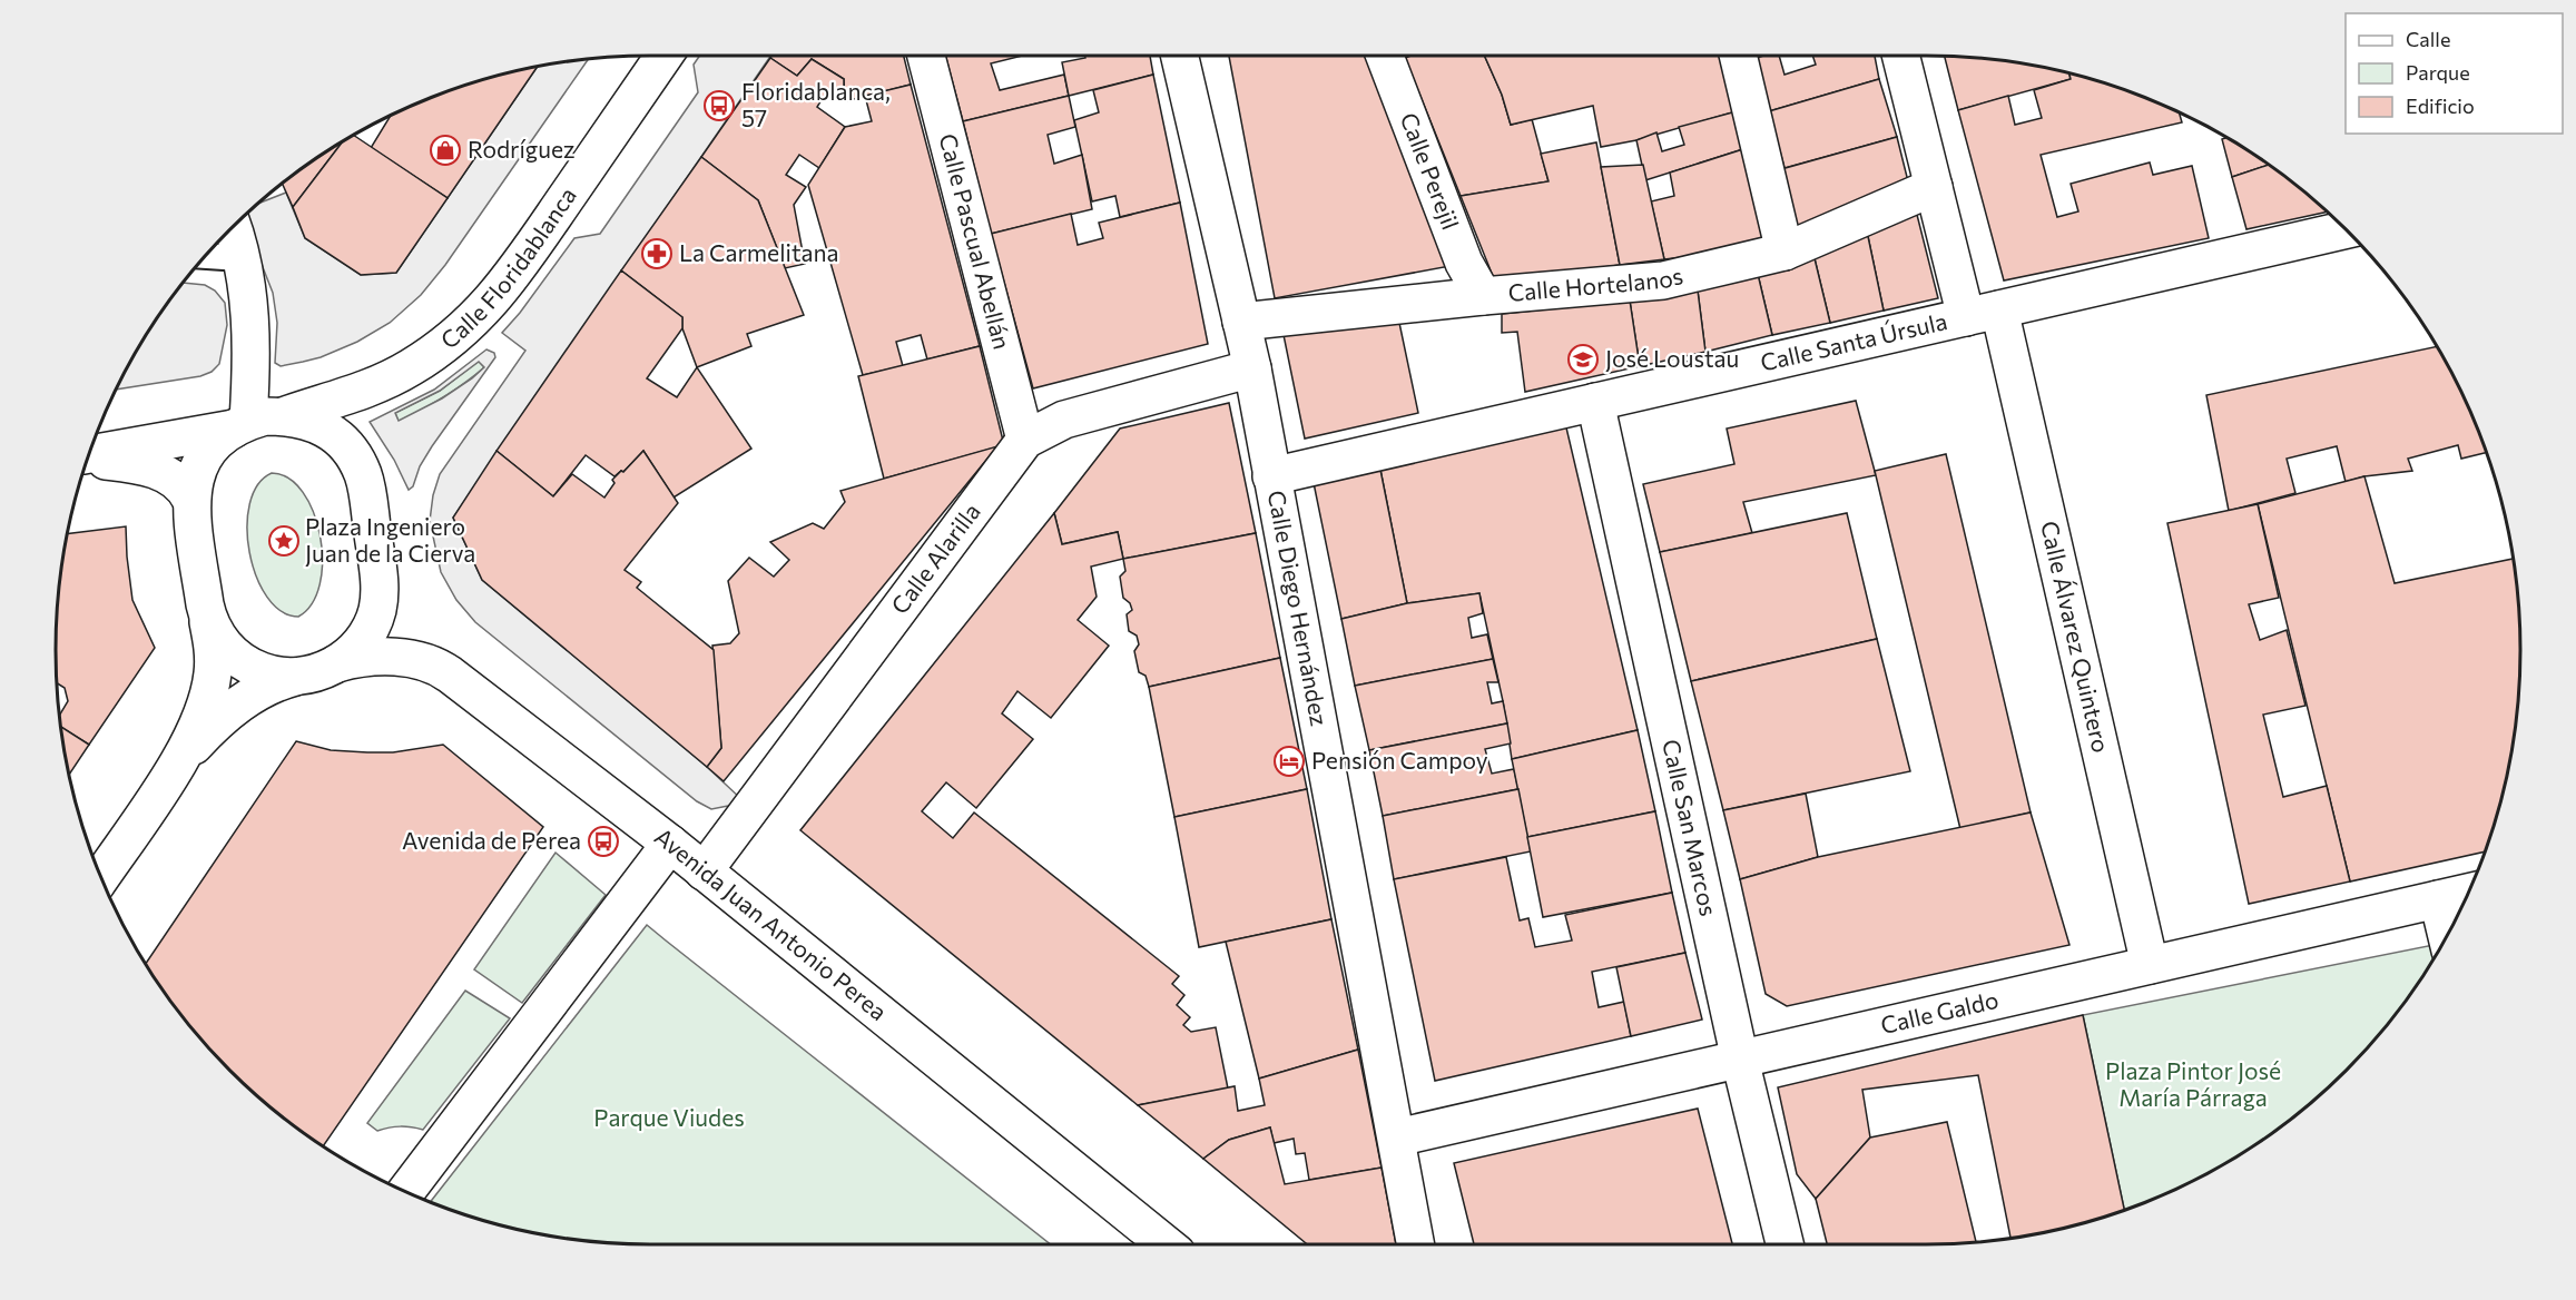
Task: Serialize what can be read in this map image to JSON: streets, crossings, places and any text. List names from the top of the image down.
{
  "streets": {
    "street": [
      "Calle Perejil",
      "Calle Pascual Abellán",
      "Calle Floridablanca",
      "Calle Hortelanos",
      "Calle Santa Úrsula",
      "Calle Alarilla",
      "Calle Diego Hernández",
      "Calle Álvarez Quintero",
      "Calle San Marcos",
      "Avenida Juan Antonio Perea",
      "Calle Galdo"
    ]
  },
  "crossings": [
    ["Calle Perejil", "Calle Hortelanos"],
    ["Calle Pascual Abellán", "Calle Alarilla"],
    ["Calle Floridablanca", "Avenida Juan Antonio Perea"],
    ["Calle Hortelanos", "Calle Diego Hernández"],
    ["Calle Hortelanos", "Calle Álvarez Quintero"],
    ["Calle Santa Úrsula", "Calle Diego Hernández"],
    ["Calle Santa Úrsula", "Calle Álvarez Quintero"],
    ["Calle Santa Úrsula", "Calle San Marcos"],
    ["Calle Alarilla", "Calle Diego Hernández"],
    ["Calle Alarilla", "Avenida Juan Antonio Perea"],
    ["Calle Diego Hernández", "Calle Galdo"],
    ["Calle Álvarez Quintero", "Calle Galdo"],
    ["Calle San Marcos", "Calle Galdo"]
  ],
  "parks": ["Plaza Pintor José María Párraga", "Parque Viudes"],
  "places": {
    "bus stop": ["Floridablanca, 57", "Avenida de Perea"],
    "shop": ["Rodríguez"],
    "pharmacy": ["La Carmelitana"],
    "school or university": ["José Loustau"],
    "place": ["Plaza Ingeniero Juan de la Cierva"],
    "hotel": ["Pensión Campoy"]
  },
  "legend": ["Calle", "Parque", "Edificio"]
}
